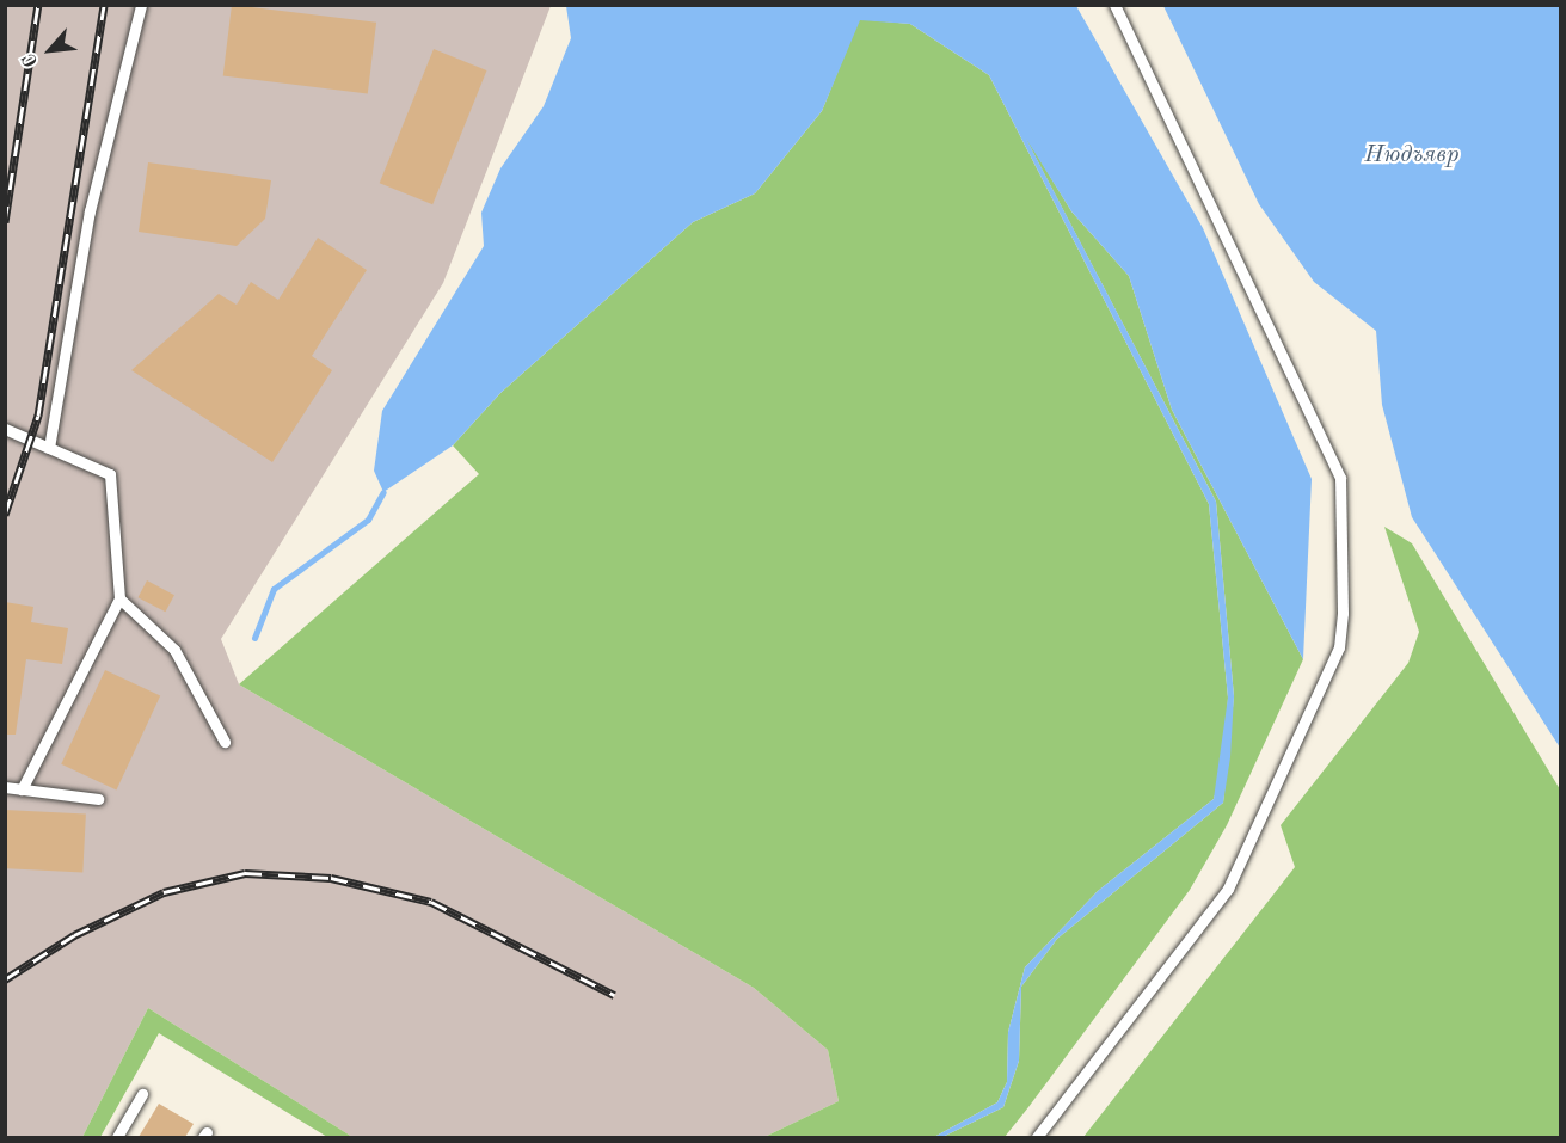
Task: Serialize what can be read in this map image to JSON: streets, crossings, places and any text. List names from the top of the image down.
{
  "water": ["Нюдъявр"],
  "north": "bottom left"
}
